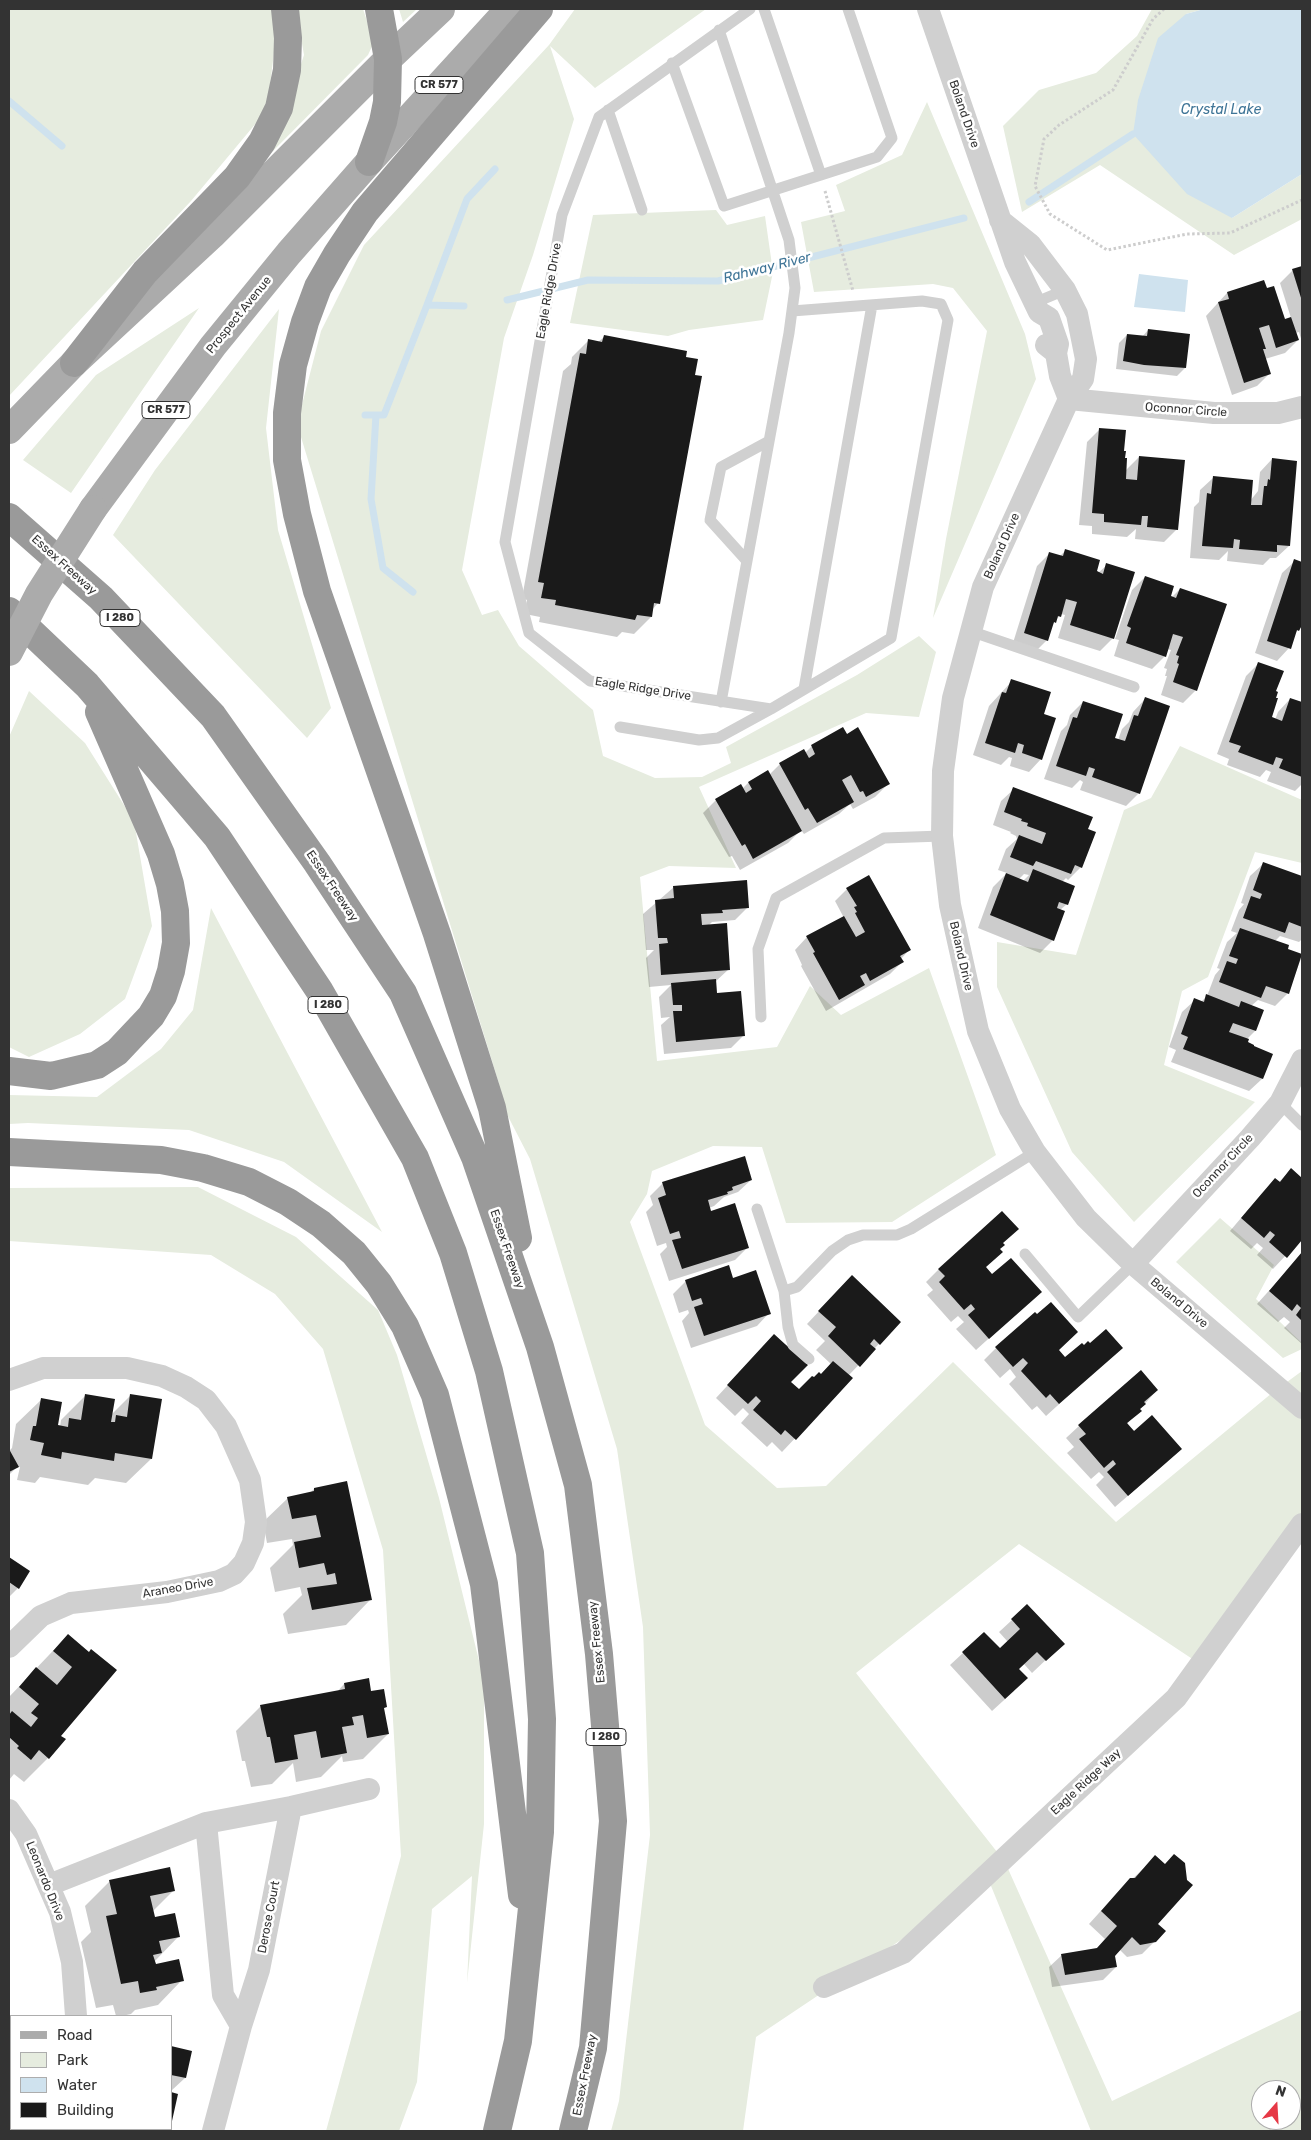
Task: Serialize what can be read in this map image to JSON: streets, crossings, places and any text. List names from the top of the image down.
{
  "streets": {
    "highway": ["Essex Freeway", "I 280"],
    "main road": ["CR 577", "Prospect Avenue"],
    "street": [
      "Boland Drive",
      "Oconnor Circle",
      "Araneo Drive",
      "Eagle Ridge Way",
      "Leonardo Drive",
      "Derose Court"
    ],
    "lane": ["Eagle Ridge Drive"]
  },
  "crossings": [
    ["Boland Drive", "Oconnor Circle"]
  ],
  "water": ["Crystal Lake", "Rahway River"],
  "legend": [
    "Road",
    "Park",
    "Water",
    "Building"
  ],
  "north": "top"
}
